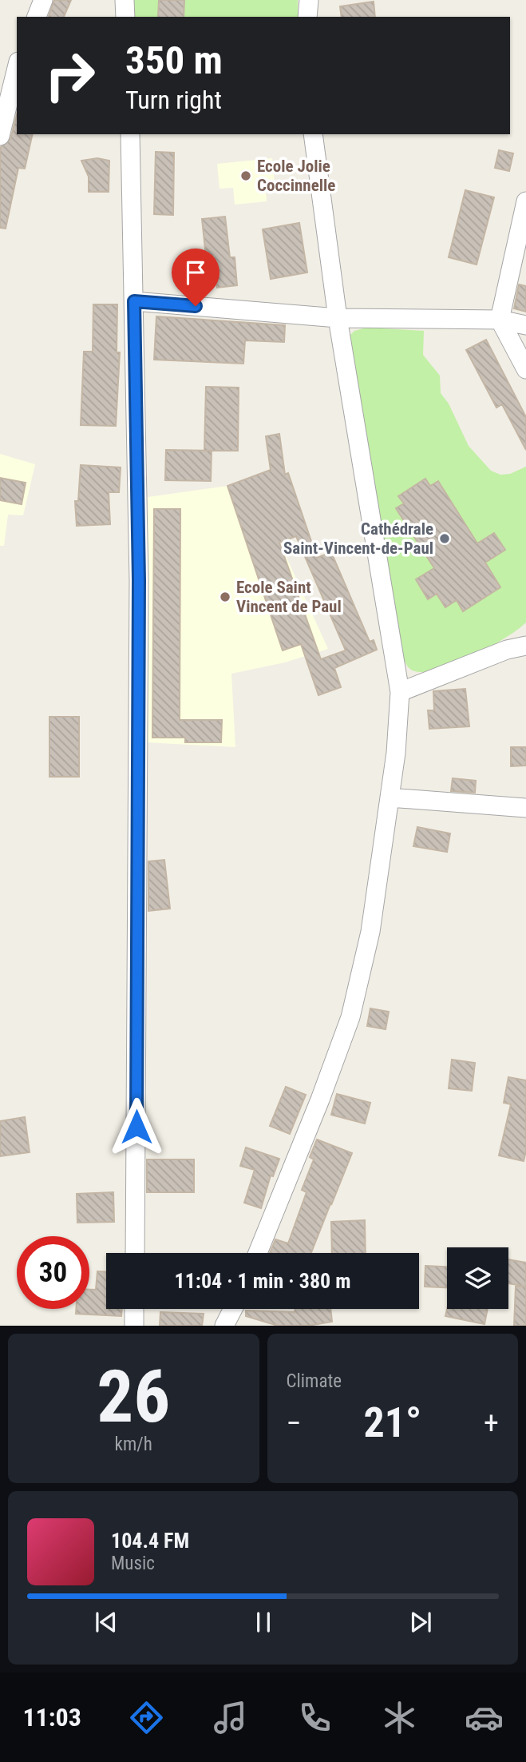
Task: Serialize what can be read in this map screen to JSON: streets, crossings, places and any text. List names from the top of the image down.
{
  "places": ["Ecole Jolie Coccinnelle", "Cathédrale Saint-Vincent-de-Paul", "Ecole Saint Vincent de Paul"],
  "page": {
    "turn": ["350 m", "Turn right"],
    "limit": "30",
    "trip": "11:04 · 1 min · 380 m",
    "tile": [
      ["26", "km/h"],
      "Climate"
    ],
    "heat": ["−", "21°", "+"],
    "song": ["104.4 FM", "Music"],
    "tabs": "11:03"
  }
}
